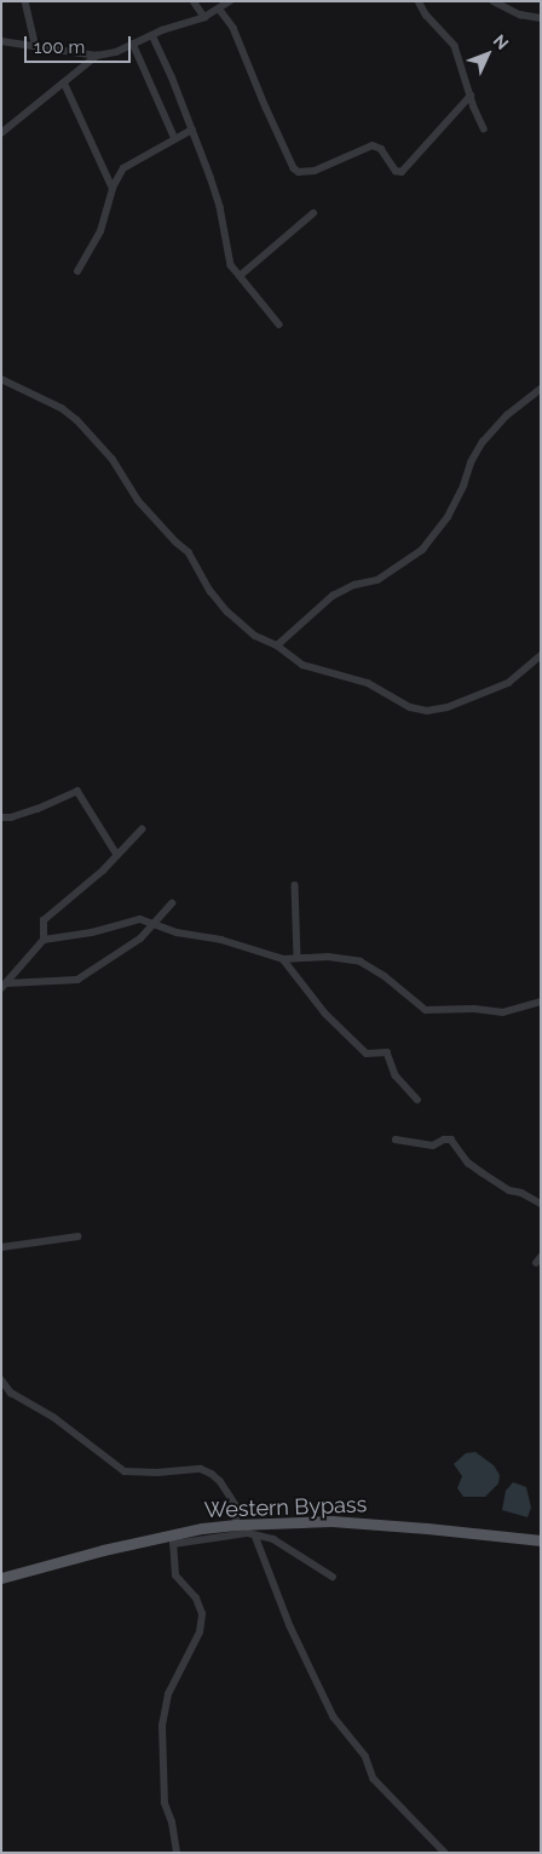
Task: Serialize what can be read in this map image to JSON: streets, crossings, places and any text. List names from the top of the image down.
{
  "streets": {
    "main road": ["Western Bypass"]
  },
  "scale_bar": "100 m",
  "north": "top right"
}
